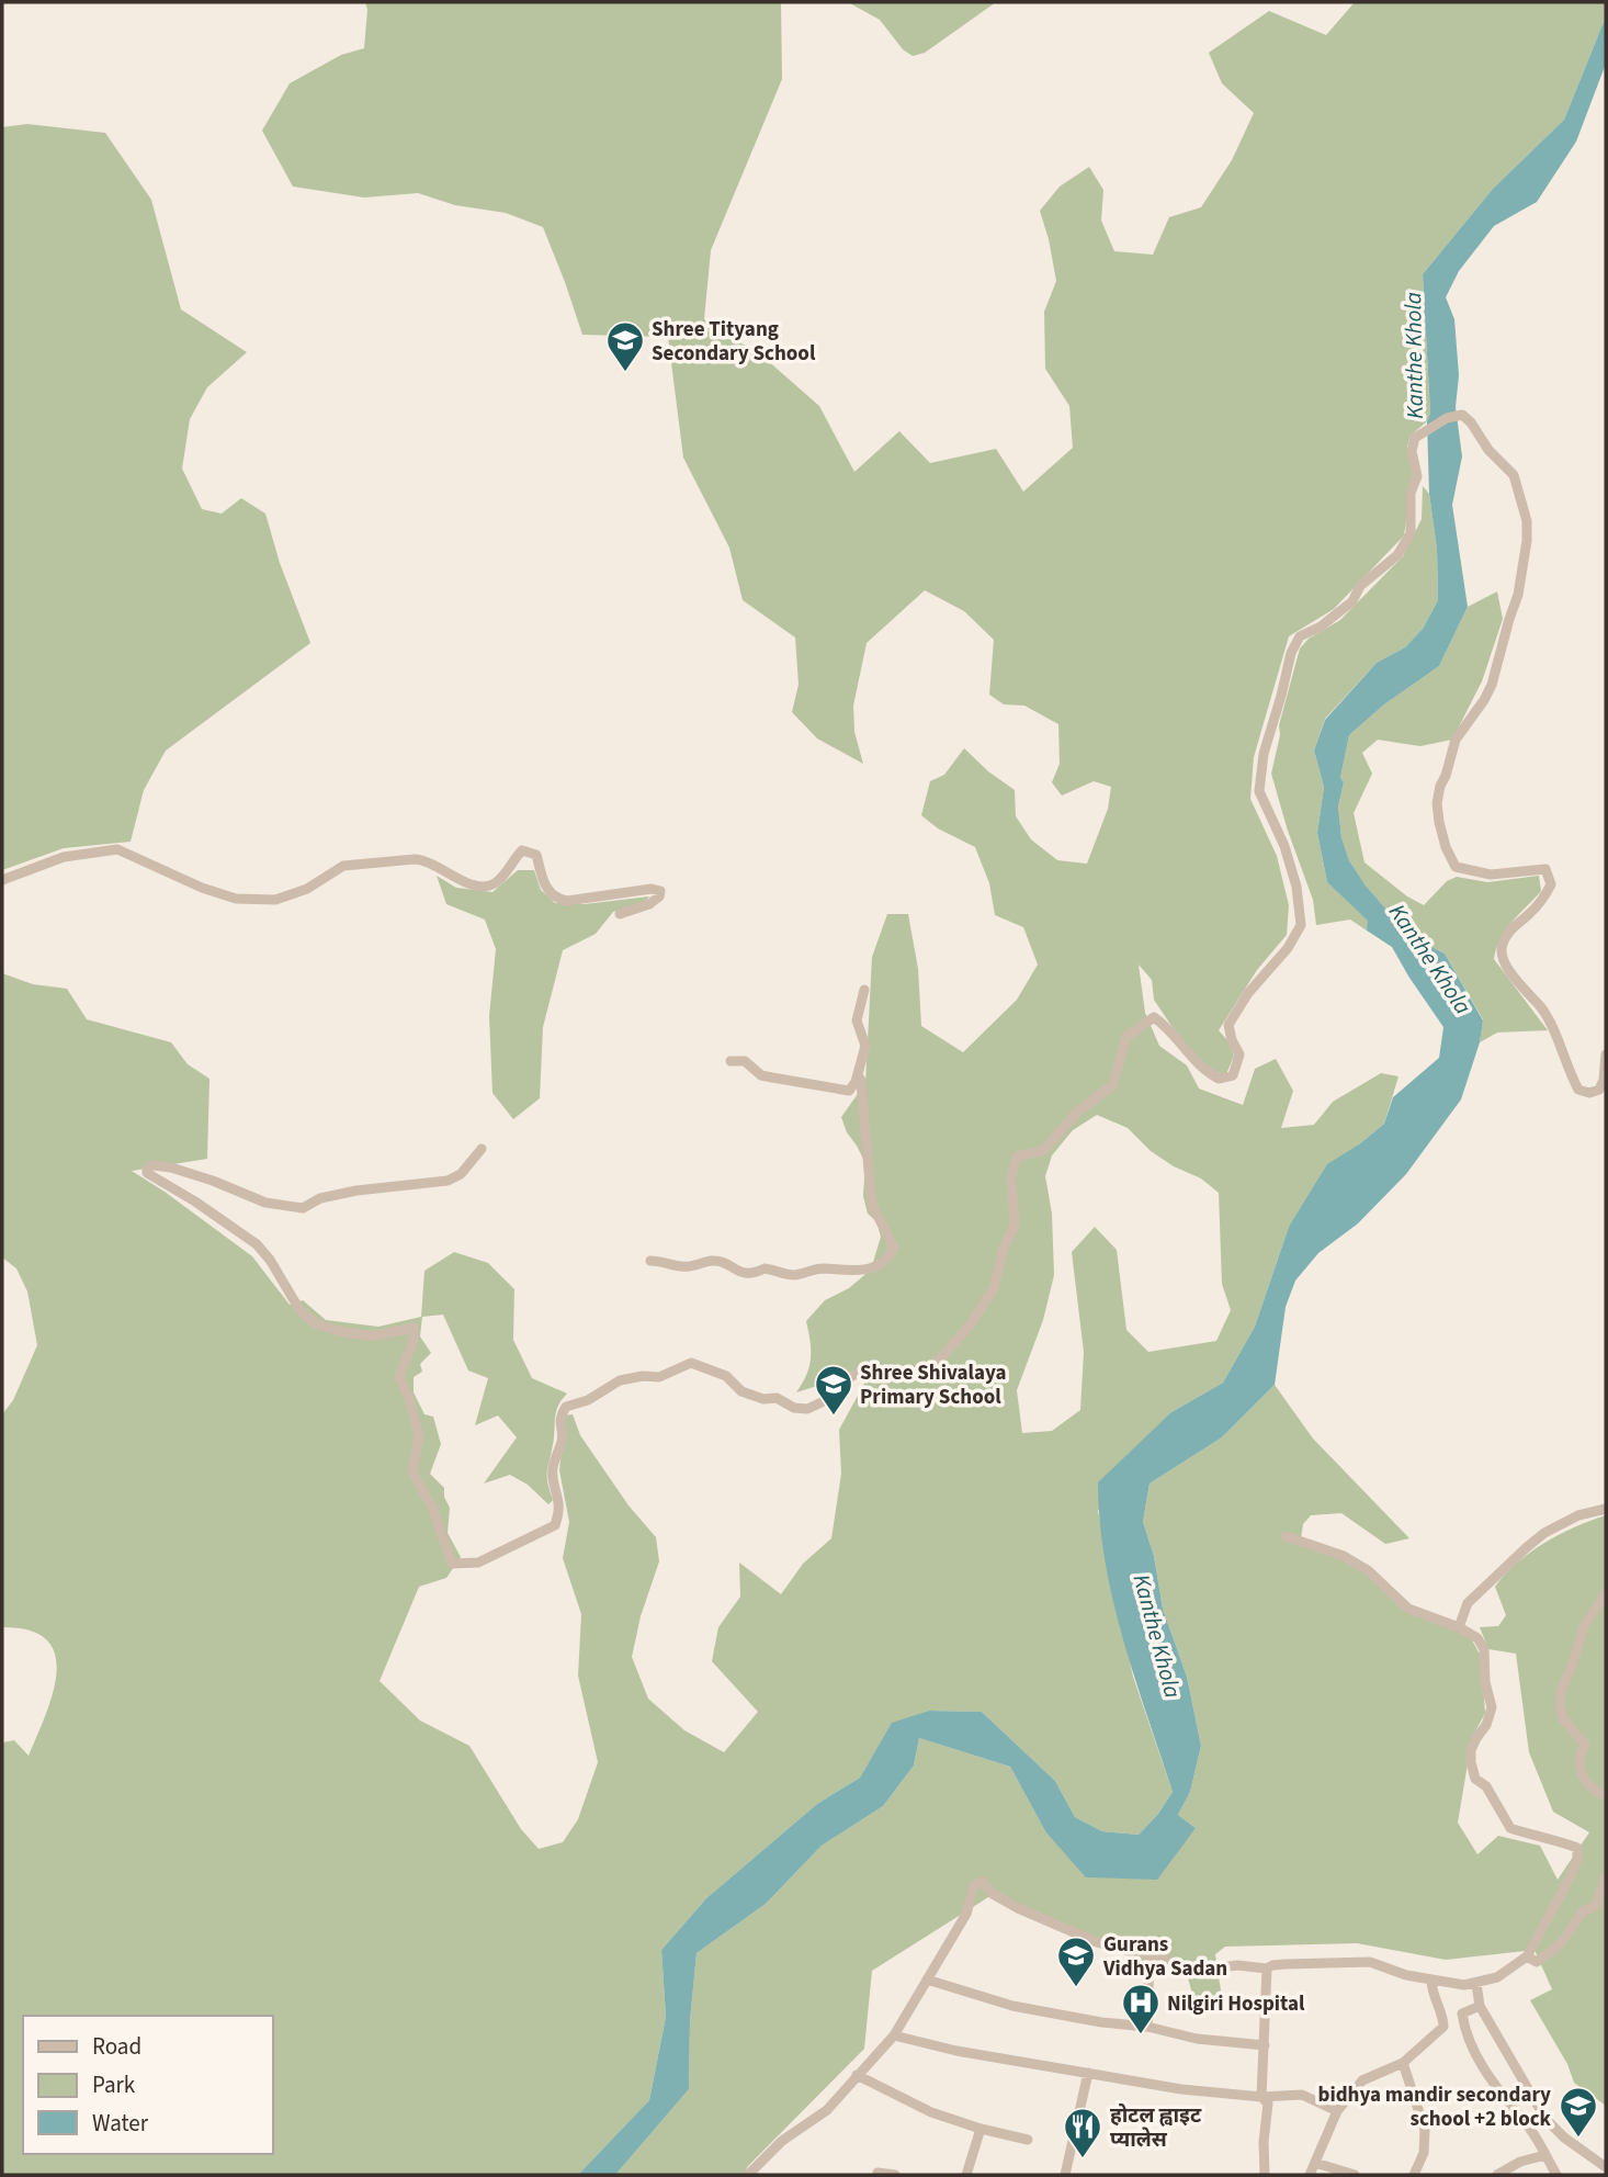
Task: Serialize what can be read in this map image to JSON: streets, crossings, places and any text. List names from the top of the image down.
{
  "water": ["Kanthe Khola"],
  "places": {
    "school or university": [
      "Shree Tityang Secondary School",
      "Shree Shivalaya Primary School",
      "Gurans Vidhya Sadan",
      "bidhya mandir secondary school +2 block"
    ],
    "hospital": ["Nilgiri Hospital"],
    "restaurant": ["होटल ह्वाइट प्यालेस"]
  },
  "legend": ["Road", "Park", "Water"]
}
